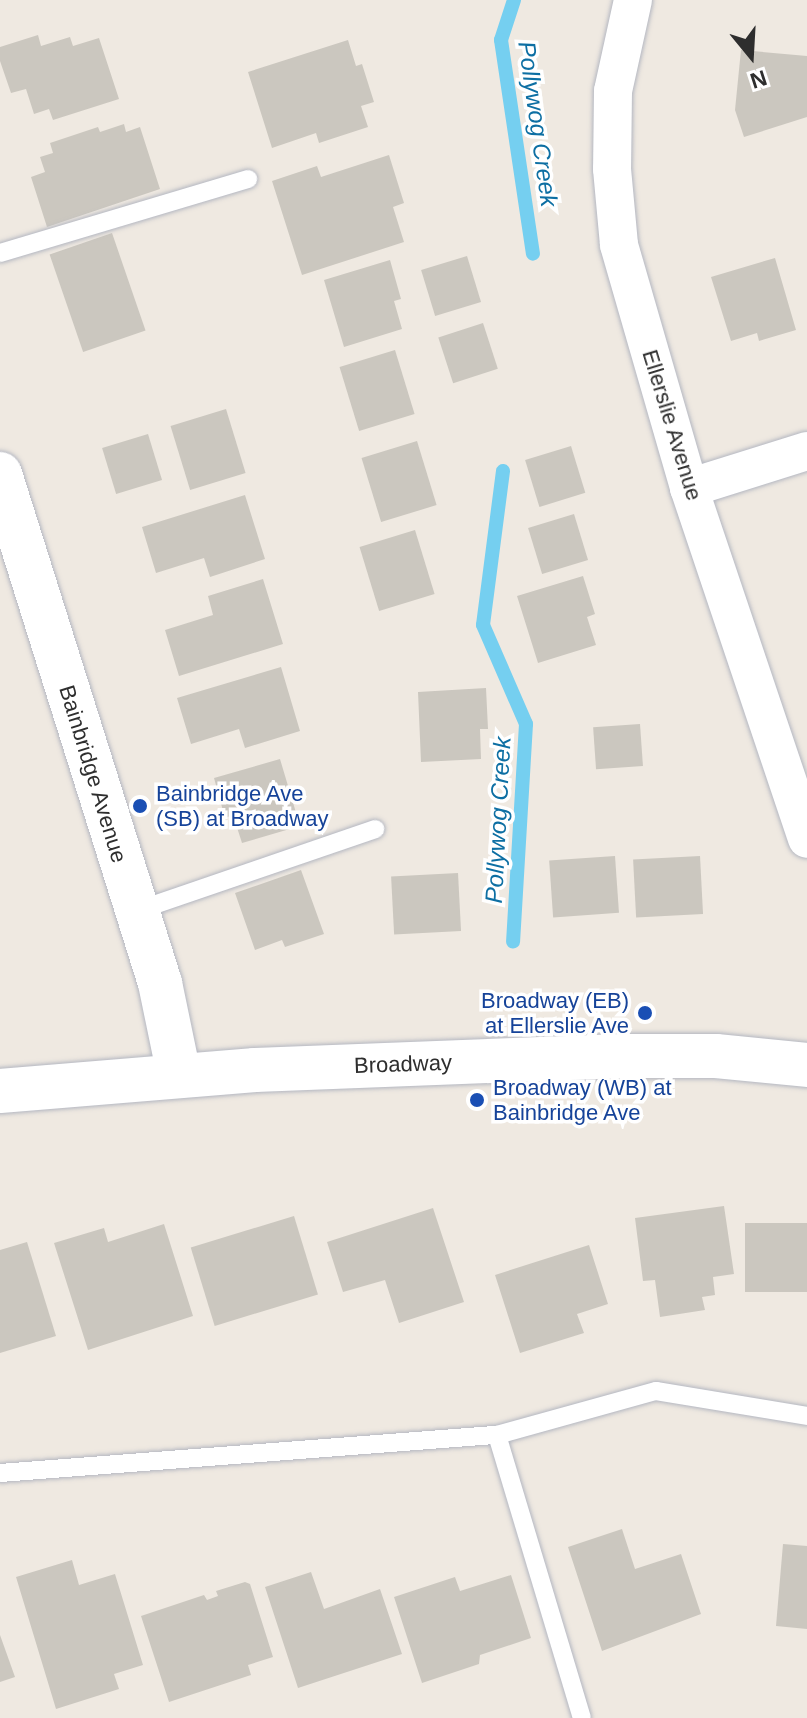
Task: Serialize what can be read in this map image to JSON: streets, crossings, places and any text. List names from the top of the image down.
{
  "streets": {
    "street": ["Ellerslie Avenue", "Bainbridge Avenue", "Broadway"]
  },
  "crossings": [
    ["Bainbridge Avenue", "Broadway"]
  ],
  "water": ["Pollywog Creek"],
  "places": ["Bainbridge Ave (SB) at Broadway", "Broadway (EB) at Ellerslie Ave", "Broadway (WB) at Bainbridge Ave"],
  "north": "bottom"
}
